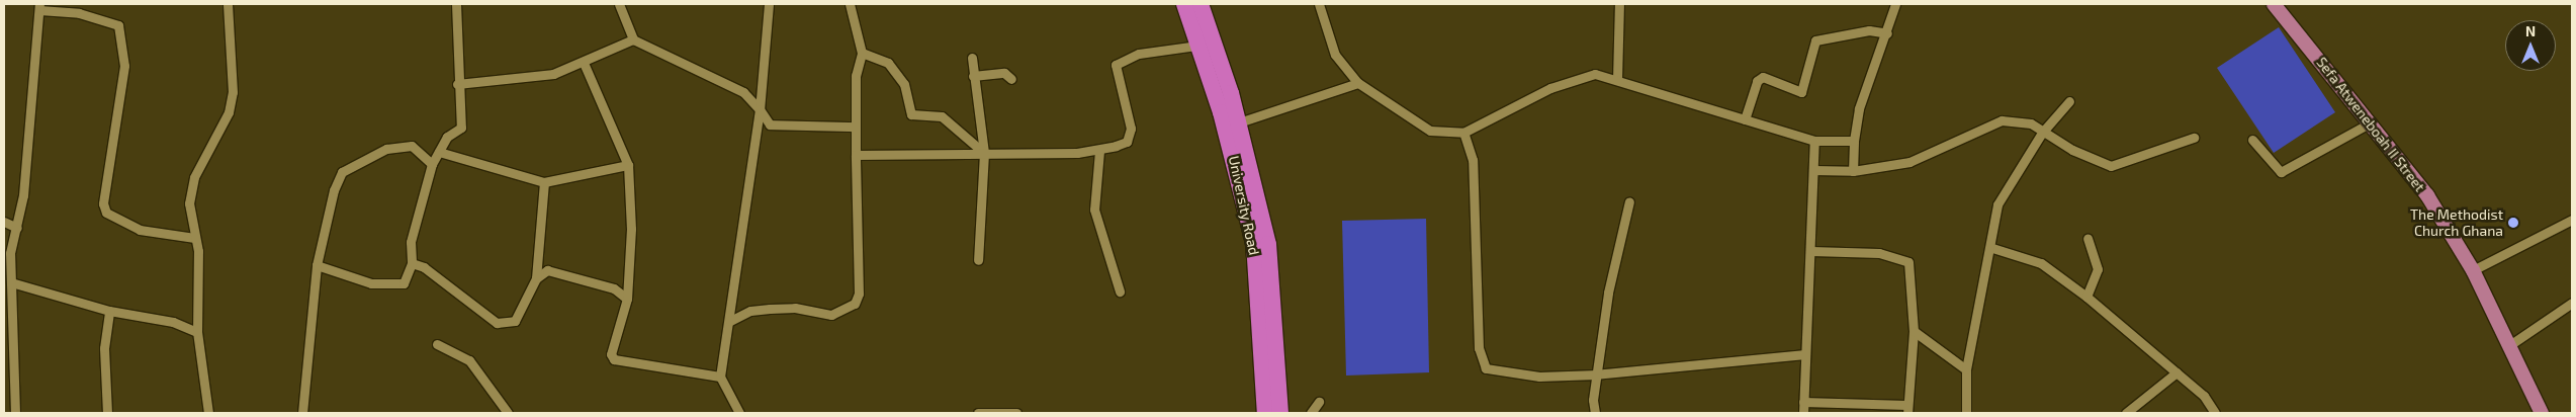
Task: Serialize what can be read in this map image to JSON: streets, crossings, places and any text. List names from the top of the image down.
{
  "streets": {
    "highway": ["University Road"],
    "main road": ["Sefa Atweneboah II Street"]
  },
  "places": ["The Methodist Church Ghana"],
  "north": "top"
}
